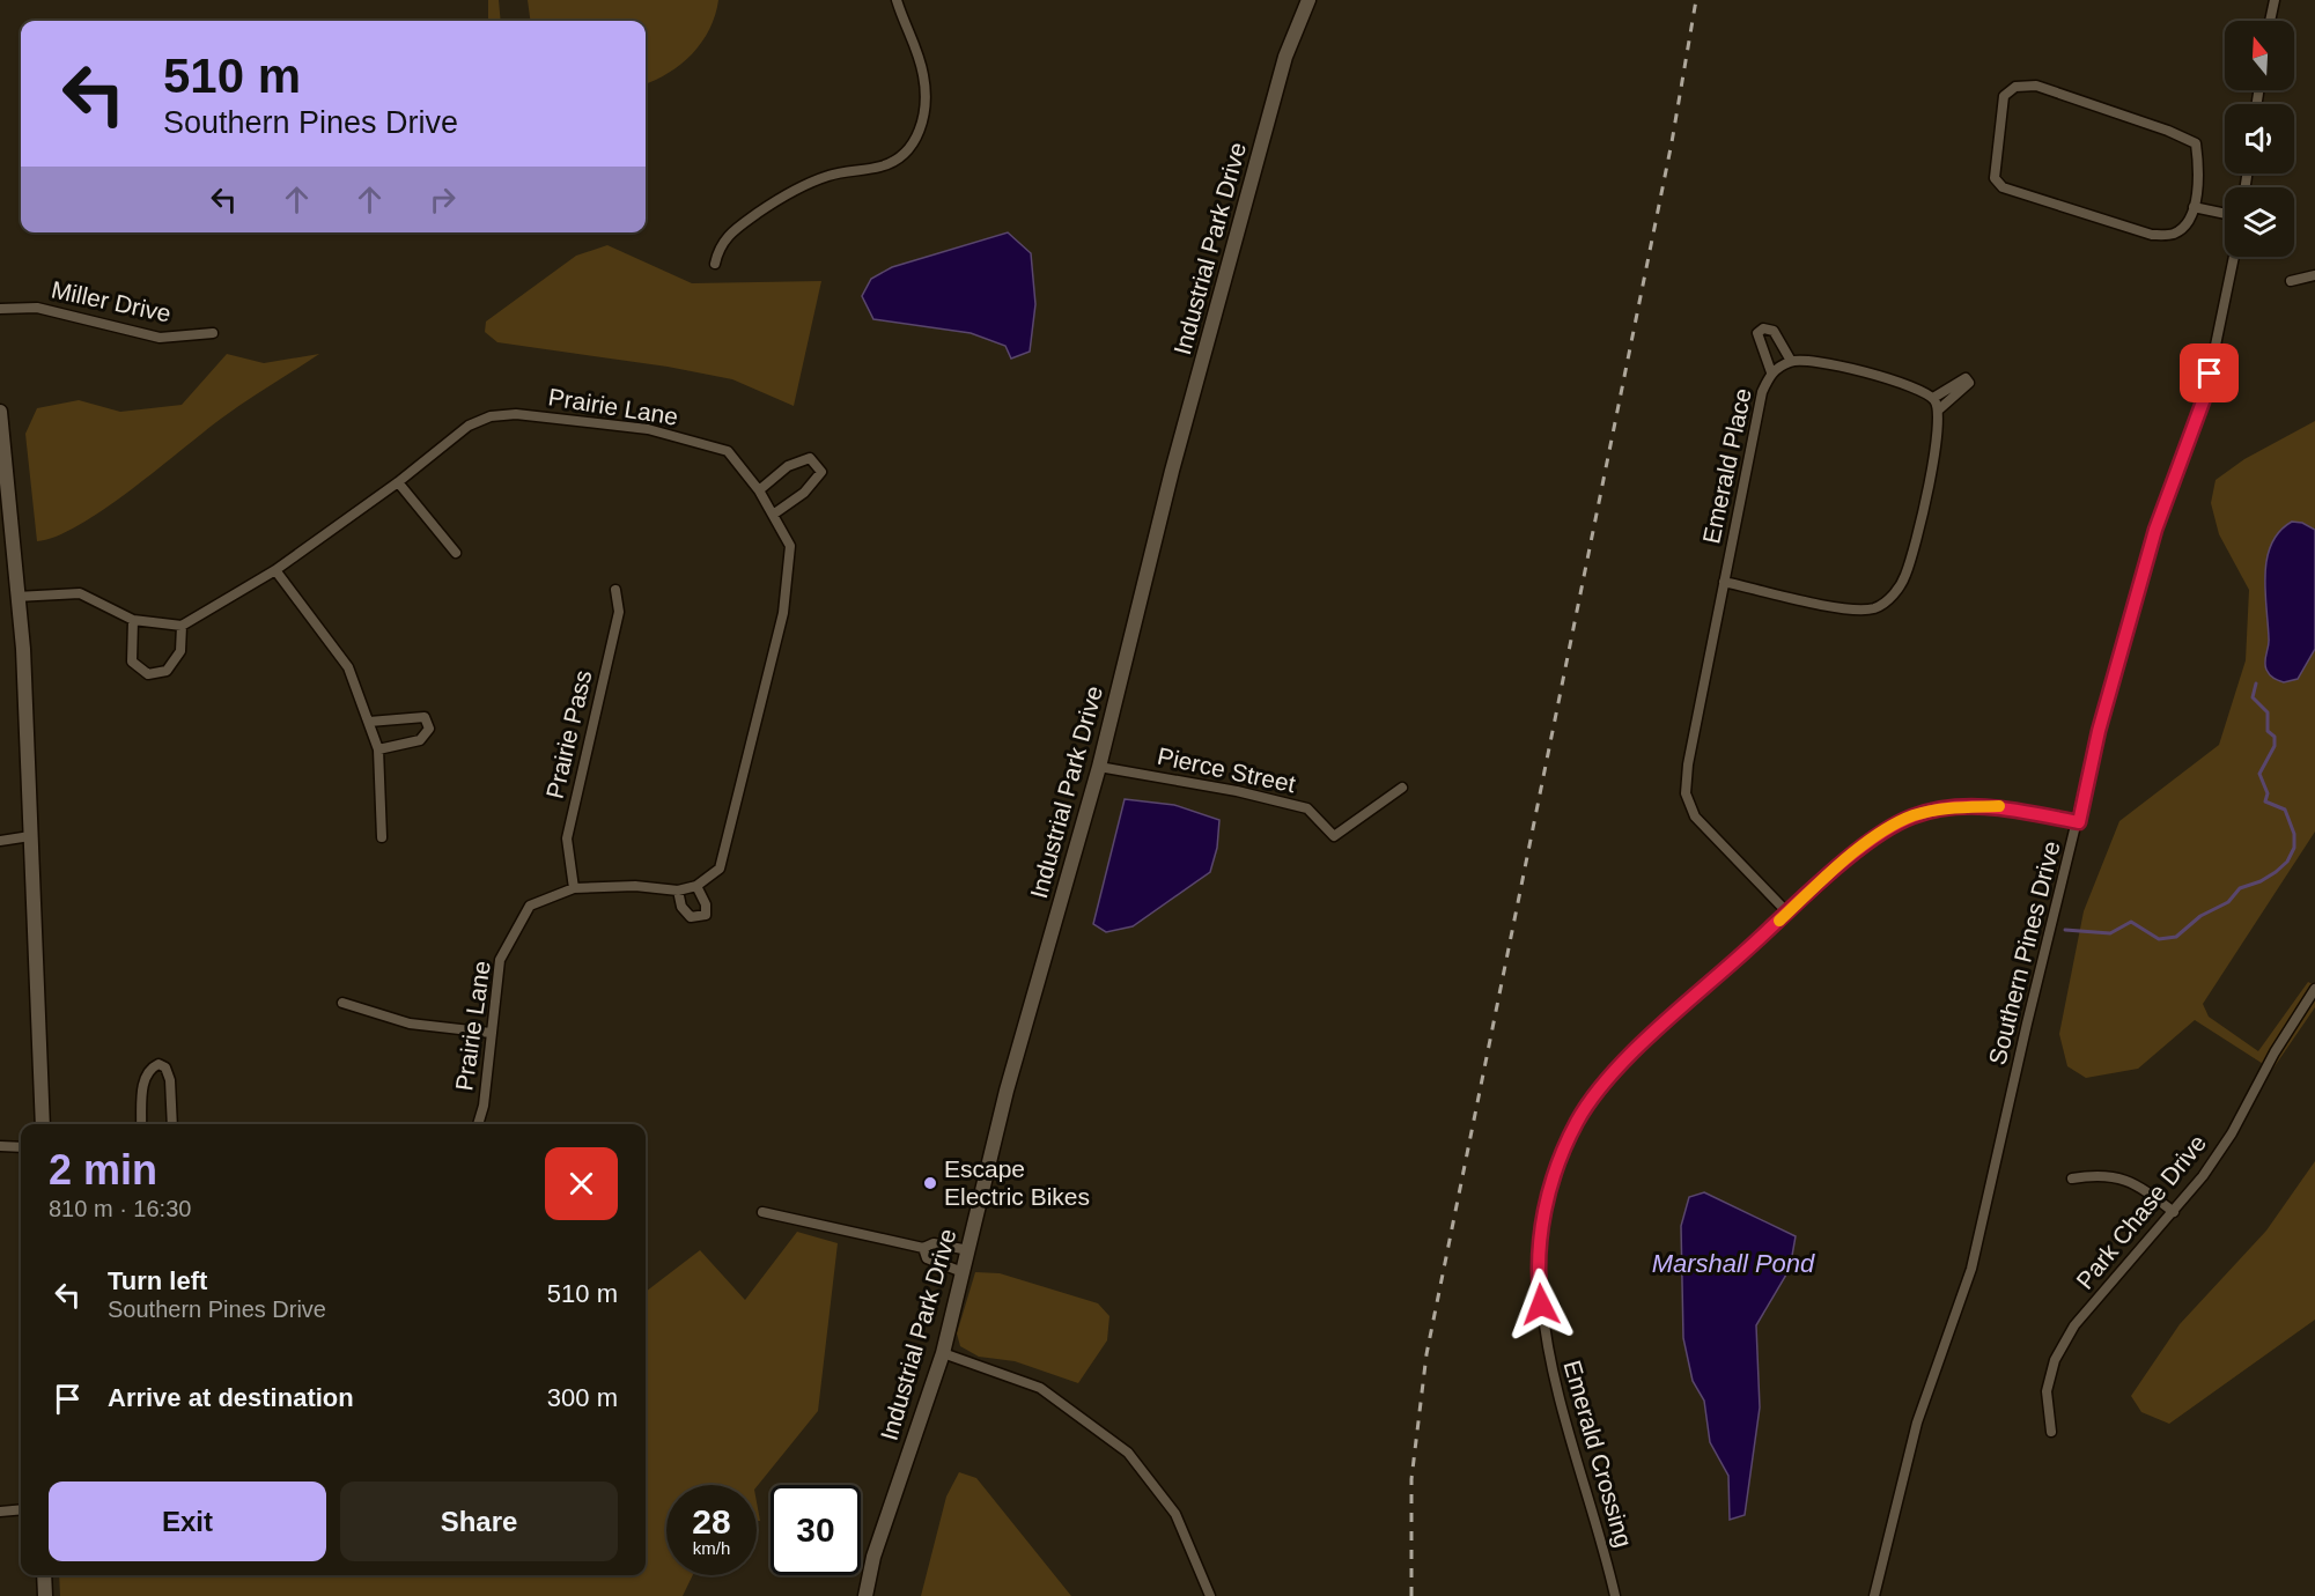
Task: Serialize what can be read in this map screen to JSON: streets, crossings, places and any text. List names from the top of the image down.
{
  "streets": {
    "street": [
      "Industrial Park Drive",
      "Miller Drive",
      "Prairie Lane",
      "Emerald Place",
      "Prairie Pass",
      "Pierce Street",
      "Southern Pines Drive",
      "Park Chase Drive",
      "Emerald Crossing"
    ]
  },
  "crossings": [
    ["Industrial Park Drive", "Pierce Street"],
    ["Prairie Lane", "Prairie Pass"],
    ["Emerald Place", "Emerald Crossing"],
    ["Southern Pines Drive", "Emerald Crossing"]
  ],
  "water": ["Marshall Pond"],
  "places": ["Escape Electric Bikes"],
  "north": "top",
  "page": {
    "turn": ["510 m", "Southern Pines Drive"],
    "heading": ["2 min", "810 m · 16:30"],
    "list": [
      {
        "name": "Turn left",
        "note": "Southern Pines Drive",
        "value": "510 m"
      },
      {
        "name": "Arrive at destination",
        "value": "300 m"
      }
    ],
    "buttons": ["Exit", "Share"],
    "speed": "28 km/h",
    "limit": "30"
  }
}
